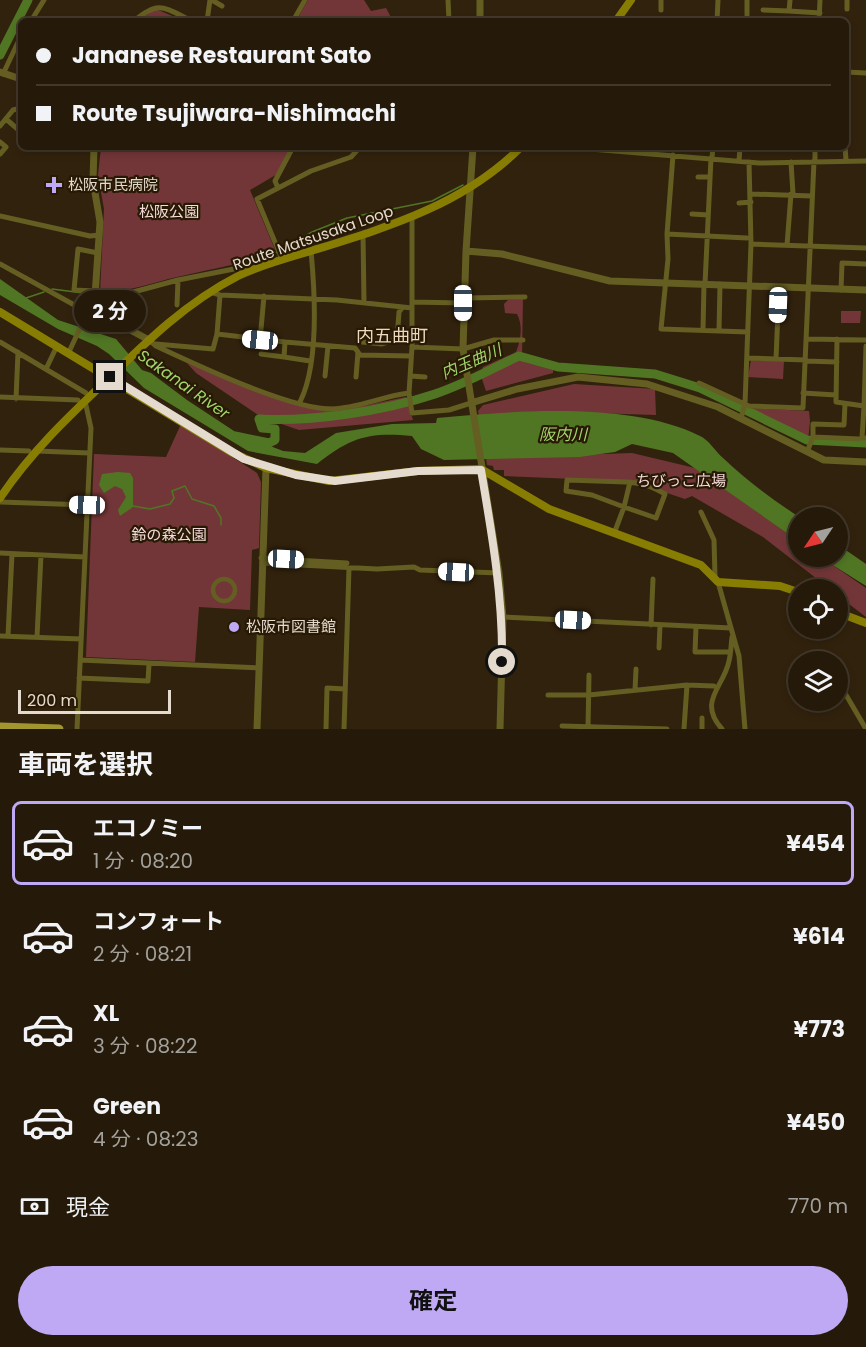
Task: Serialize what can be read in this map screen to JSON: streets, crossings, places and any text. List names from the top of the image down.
{
  "streets": {
    "main road": ["Route Matsusaka Loop"]
  },
  "districts": ["内五曲町"],
  "water": ["内玉曲川", "Sakanai River", "阪内川"],
  "parks": ["松阪公園", "ちびっこ広場", "鈴の森公園"],
  "places": {
    "health": ["松阪市民病院"],
    "other": ["松阪市図書館"]
  },
  "scale_bar": "200 m",
  "north": "bottom left",
  "page": {
    "banner": ["Jananese Restaurant Sato", "Route Tsujiwara-Nishimachi"],
    "bubble": "2 分",
    "scale": "200 m",
    "heading": "車両を選択",
    "list": [
      {
        "name": "エコノミー",
        "note": "1 分 · 08:20",
        "value": "¥454"
      },
      {
        "name": "コンフォート",
        "note": "2 分 · 08:21",
        "value": "¥614"
      },
      {
        "name": "XL",
        "note": "3 分 · 08:22",
        "value": "¥773"
      },
      {
        "name": "Green",
        "note": "4 分 · 08:23",
        "value": "¥450"
      }
    ],
    "pay": ["現金", "770 m"],
    "buttons": "確定"
  }
}
